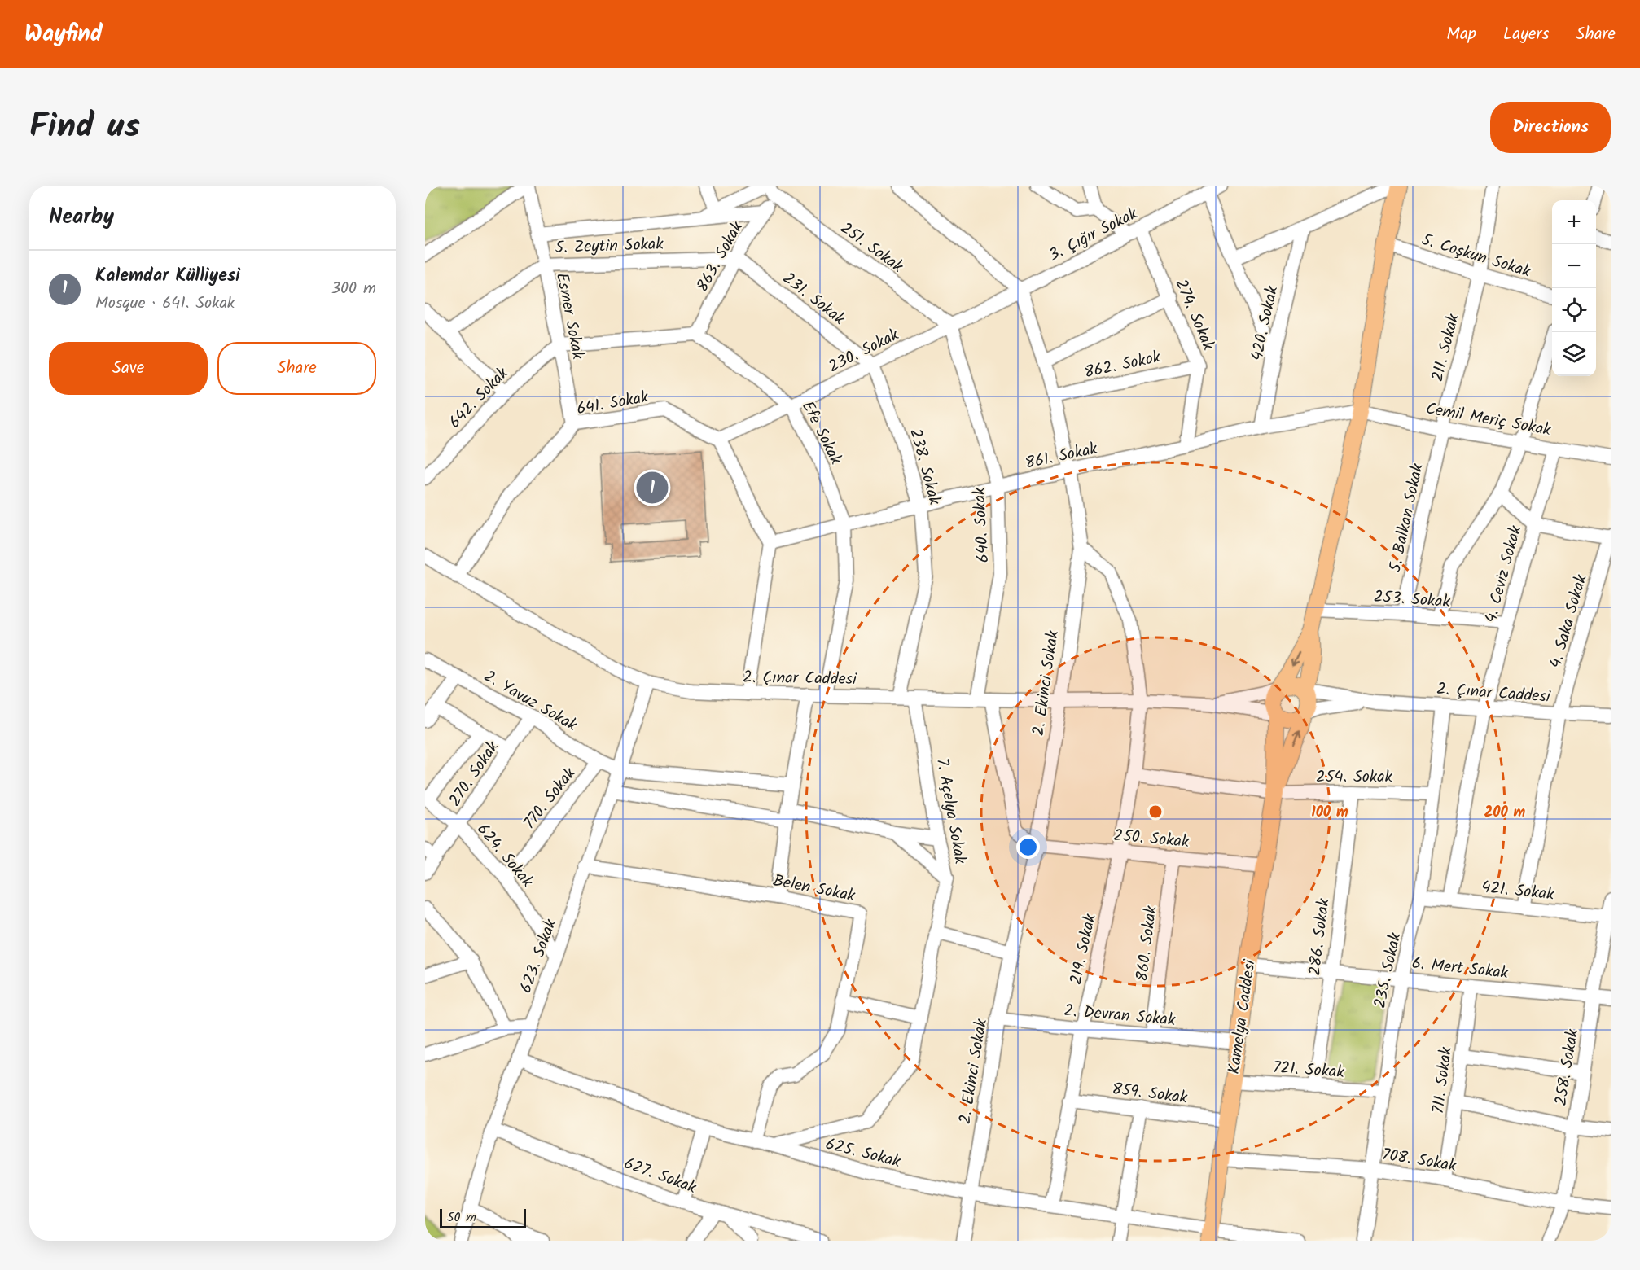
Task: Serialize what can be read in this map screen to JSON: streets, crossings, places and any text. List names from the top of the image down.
{
  "streets": {
    "main road": ["Kamelya Caddesi"],
    "street": [
      "3. Çığır Sokak",
      "5. Zeytin Sokak",
      "251. Sokak",
      "5. Coşkun Sokak",
      "863. Sokak",
      "231. Sokak",
      "274. Sokak",
      "Esmer Sokak",
      "420. Sokak",
      "211. Sokak",
      "230. Sokak",
      "862. Sokok",
      "642. Sokak",
      "641. Sokak",
      "Cemil Meriç Sokak",
      "Efe Sokak",
      "861. Sokak",
      "238. Sokak",
      "5. Balkan Sokak",
      "640. Sokak",
      "4. Ceviz Sokak",
      "253. Sokak",
      "4. Saka Sokak",
      "2. Çınar Caddesi",
      "2. Ekinci Sokak",
      "2. Yavuz Sokak",
      "270. Sokak",
      "254. Sokak",
      "770. Sokak",
      "7. Açelya Sokak",
      "250. Sokak",
      "624. Sokak",
      "Belen Sokak",
      "421. Sokak",
      "286. Sokak",
      "860. Sokak",
      "219. Sokak",
      "623. Sokak",
      "6. Mert Sokak",
      "235. Sokak",
      "2. Devran Sokak",
      "258. Sokak",
      "721. Sokak",
      "711. Sokak",
      "859. Sokak",
      "625. Sokak",
      "708. Sokak",
      "627. Sokak"
    ]
  },
  "crossings": [
    ["3. Çığır Sokak", "274. Sokak"],
    ["3. Çığır Sokak", "230. Sokak"],
    ["3. Çığır Sokak", "2. Ekinci Sokak"],
    ["5. Zeytin Sokak", "863. Sokak"],
    ["5. Zeytin Sokak", "231. Sokak"],
    ["5. Zeytin Sokak", "Esmer Sokak"],
    ["251. Sokak", "863. Sokak"],
    ["251. Sokak", "230. Sokak"],
    ["251. Sokak", "640. Sokak"],
    ["5. Coşkun Sokak", "211. Sokak"],
    ["863. Sokak", "231. Sokak"],
    ["863. Sokak", "Efe Sokak"],
    ["231. Sokak", "230. Sokak"],
    ["231. Sokak", "238. Sokak"],
    ["274. Sokak", "862. Sokok"],
    ["274. Sokak", "861. Sokak"],
    ["Esmer Sokak", "642. Sokak"],
    ["Esmer Sokak", "641. Sokak"],
    ["420. Sokak", "861. Sokak"],
    ["211. Sokak", "Cemil Meriç Sokak"],
    ["211. Sokak", "5. Balkan Sokak"],
    ["230. Sokak", "641. Sokak"],
    ["230. Sokak", "Efe Sokak"],
    ["230. Sokak", "238. Sokak"],
    ["230. Sokak", "640. Sokak"],
    ["230. Sokak", "2. Ekinci Sokak"],
    ["862. Sokok", "2. Ekinci Sokak"],
    ["641. Sokak", "2. Çınar Caddesi"],
    ["Cemil Meriç Sokak", "861. Sokak"],
    ["Cemil Meriç Sokak", "5. Balkan Sokak"],
    ["Cemil Meriç Sokak", "4. Ceviz Sokak"],
    ["Efe Sokak", "861. Sokak"],
    ["Efe Sokak", "2. Çınar Caddesi"],
    ["861. Sokak", "238. Sokak"],
    ["861. Sokak", "640. Sokak"],
    ["861. Sokak", "2. Ekinci Sokak"],
    ["238. Sokak", "2. Çınar Caddesi"],
    ["5. Balkan Sokak", "253. Sokak"],
    ["640. Sokak", "2. Çınar Caddesi"],
    ["4. Ceviz Sokak", "253. Sokak"],
    ["4. Ceviz Sokak", "2. Çınar Caddesi"],
    ["4. Saka Sokak", "2. Çınar Caddesi"],
    ["4. Saka Sokak", "421. Sokak"],
    ["2. Çınar Caddesi", "2. Ekinci Sokak"],
    ["2. Çınar Caddesi", "7. Açelya Sokak"],
    ["2. Çınar Caddesi", "219. Sokak"],
    ["2. Çınar Caddesi", "623. Sokak"],
    ["2. Çınar Caddesi", "235. Sokak"],
    ["2. Ekinci Sokak", "250. Sokak"],
    ["2. Ekinci Sokak", "219. Sokak"],
    ["2. Ekinci Sokak", "2. Devran Sokak"],
    ["2. Ekinci Sokak", "625. Sokak"],
    ["2. Yavuz Sokak", "270. Sokak"],
    ["2. Yavuz Sokak", "770. Sokak"],
    ["2. Yavuz Sokak", "623. Sokak"],
    ["270. Sokak", "624. Sokak"],
    ["254. Sokak", "286. Sokak"],
    ["254. Sokak", "219. Sokak"],
    ["254. Sokak", "235. Sokak"],
    ["254. Sokak", "Kamelya Caddesi"],
    ["770. Sokak", "624. Sokak"],
    ["7. Açelya Sokak", "625. Sokak"],
    ["250. Sokak", "860. Sokak"],
    ["250. Sokak", "219. Sokak"],
    ["250. Sokak", "Kamelya Caddesi"],
    ["624. Sokak", "623. Sokak"],
    ["Belen Sokak", "623. Sokak"],
    ["Belen Sokak", "625. Sokak"],
    ["421. Sokak", "235. Sokak"],
    ["421. Sokak", "258. Sokak"],
    ["286. Sokak", "6. Mert Sokak"],
    ["286. Sokak", "721. Sokak"],
    ["860. Sokak", "2. Devran Sokak"],
    ["219. Sokak", "2. Devran Sokak"],
    ["219. Sokak", "859. Sokak"],
    ["219. Sokak", "625. Sokak"],
    ["623. Sokak", "625. Sokak"],
    ["623. Sokak", "627. Sokak"],
    ["6. Mert Sokak", "235. Sokak"],
    ["6. Mert Sokak", "Kamelya Caddesi"],
    ["6. Mert Sokak", "258. Sokak"],
    ["6. Mert Sokak", "711. Sokak"],
    ["235. Sokak", "721. Sokak"],
    ["235. Sokak", "708. Sokak"],
    ["2. Devran Sokak", "Kamelya Caddesi"],
    ["Kamelya Caddesi", "721. Sokak"],
    ["Kamelya Caddesi", "859. Sokak"],
    ["Kamelya Caddesi", "625. Sokak"],
    ["Kamelya Caddesi", "708. Sokak"],
    ["258. Sokak", "708. Sokak"],
    ["711. Sokak", "708. Sokak"]
  ],
  "scale_bar": "50 m",
  "page": {
    "header": "Wayfind",
    "nav": ["Map", "Layers", "Share"],
    "title": "Find us",
    "buttons": [
      "Directions",
      ["Save", "Share"]
    ],
    "heading": "Nearby",
    "map_buttons": ["+", "−"],
    "list": [
      {
        "mark": "1",
        "name": "Kalemdar Külliyesi",
        "note": "Mosque · 641. Sokak",
        "value": "300 m"
      }
    ],
    "pins": "1",
    "scale": "50 m"
  },
  "rings": ["100 m", "200 m"]
}
